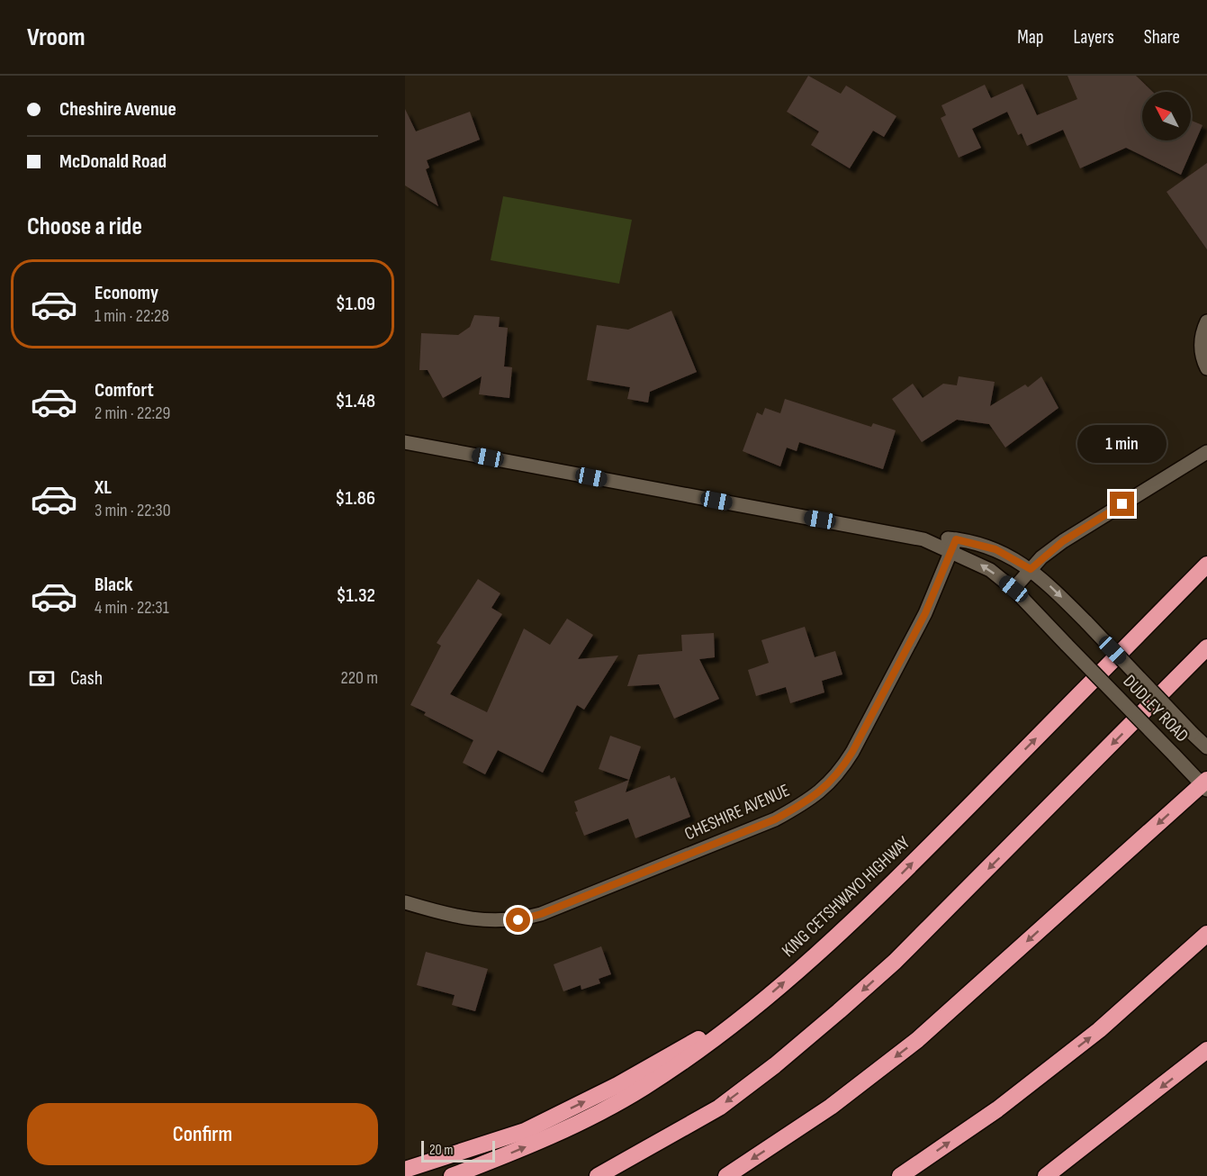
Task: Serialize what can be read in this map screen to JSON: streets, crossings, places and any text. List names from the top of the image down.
{
  "streets": {
    "highway": ["KING CETSHWAYO HIGHWAY"],
    "street": ["DUDLEY ROAD", "CHESHIRE AVENUE"]
  },
  "crossings": [
    ["DUDLEY ROAD", "CHESHIRE AVENUE"]
  ],
  "scale_bar": "20 m",
  "north": "top left",
  "page": {
    "header": "Vroom",
    "nav": ["Map", "Layers", "Share"],
    "banner": ["Cheshire Avenue", "McDonald Road"],
    "heading": "Choose a ride",
    "list": [
      {
        "name": "Economy",
        "note": "1 min · 22:28",
        "value": "$1.09"
      },
      {
        "name": "Comfort",
        "note": "2 min · 22:29",
        "value": "$1.48"
      },
      {
        "name": "XL",
        "note": "3 min · 22:30",
        "value": "$1.86"
      },
      {
        "name": "Black",
        "note": "4 min · 22:31",
        "value": "$1.32"
      }
    ],
    "bubble": "1 min",
    "pay": ["Cash", "220 m"],
    "buttons": "Confirm",
    "scale": "20 m"
  }
}
